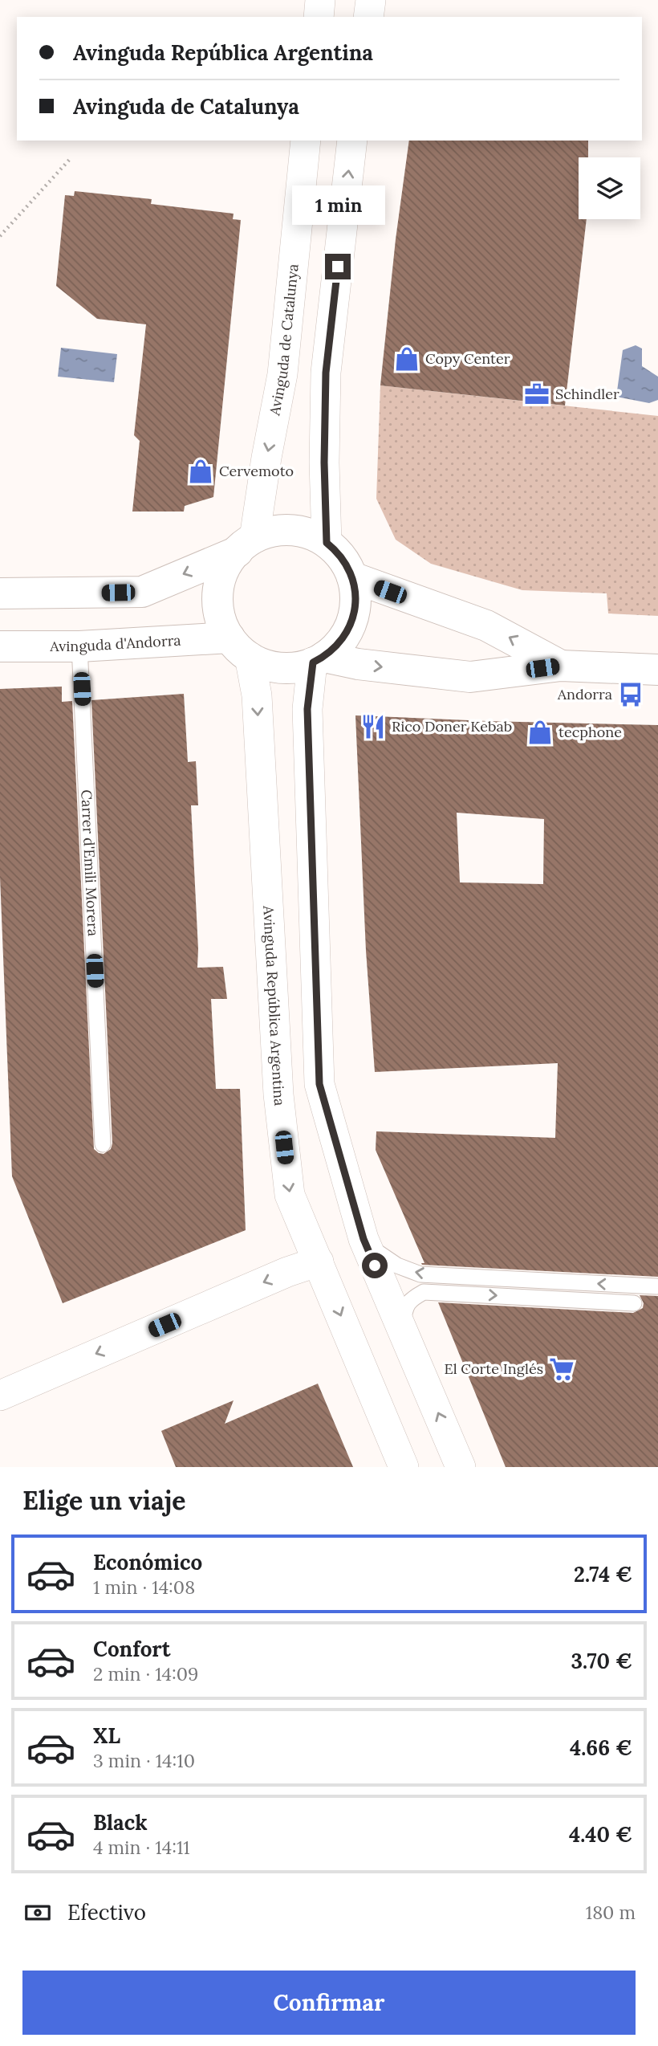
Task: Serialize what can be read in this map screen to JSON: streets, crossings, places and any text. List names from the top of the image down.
{
  "streets": {
    "main road": ["Avinguda d'Andorra"],
    "street": ["Avinguda de Catalunya", "Avinguda República Argentina"],
    "lane": ["Carrer d'Emili Morera"]
  },
  "crossings": [
    ["Avinguda de Catalunya", "Avinguda d'Andorra"],
    ["Avinguda de Catalunya", "Avinguda República Argentina"],
    ["Avinguda d'Andorra", "Carrer d'Emili Morera"],
    ["Avinguda d'Andorra", "Avinguda República Argentina"]
  ],
  "places": {
    "shop": ["Copy Center", "Cervemoto", "tecphone"],
    "office": ["Schindler"],
    "bus stop": ["Andorra"],
    "restaurant": ["Rico Doner Kebab"],
    "supermarket": ["El Corte Inglés"]
  },
  "page": {
    "banner": ["Avinguda República Argentina", "Avinguda de Catalunya"],
    "bubble": "1 min",
    "heading": "Elige un viaje",
    "list": [
      {
        "name": "Económico",
        "note": "1 min · 14:08",
        "value": "2.74 €"
      },
      {
        "name": "Confort",
        "note": "2 min · 14:09",
        "value": "3.70 €"
      },
      {
        "name": "XL",
        "note": "3 min · 14:10",
        "value": "4.66 €"
      },
      {
        "name": "Black",
        "note": "4 min · 14:11",
        "value": "4.40 €"
      }
    ],
    "pay": ["Efectivo", "180 m"],
    "buttons": "Confirmar"
  }
}
